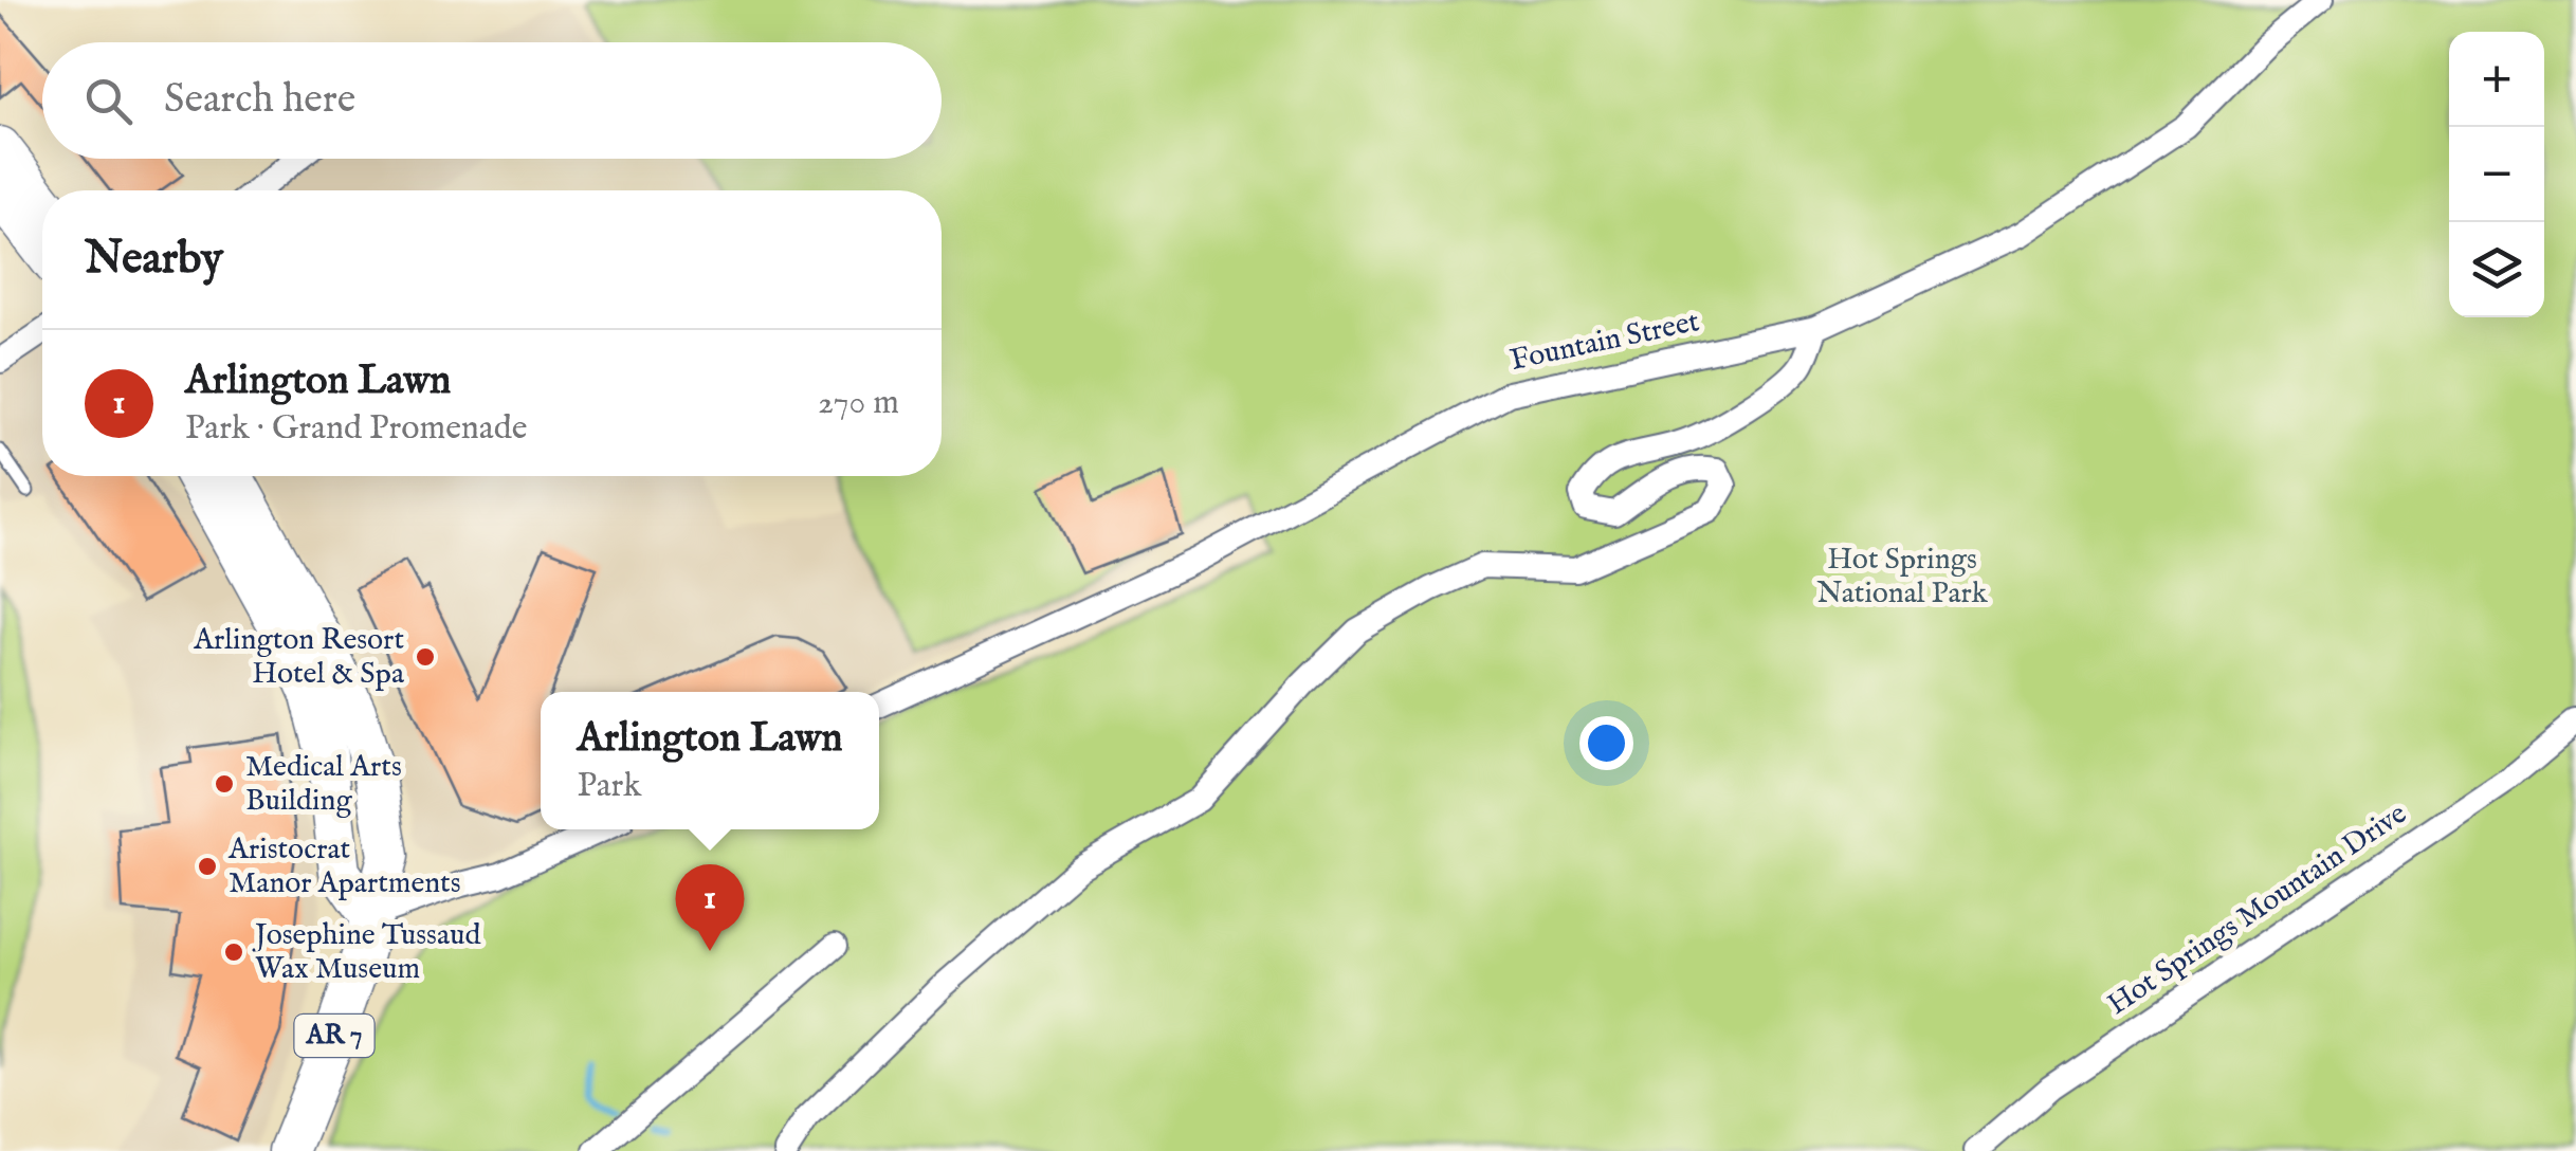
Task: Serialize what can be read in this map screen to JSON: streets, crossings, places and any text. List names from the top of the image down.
{
  "streets": {
    "main road": ["AR 7"],
    "street": ["Fountain Street", "Hot Springs Mountain Drive"]
  },
  "parks": ["Hot Springs National Park"],
  "places": [
    "Arlington Resort Hotel & Spa",
    "Medical Arts Building",
    "Aristocrat Manor Apartments",
    "Josephine Tussaud Wax Museum"
  ],
  "page": {
    "map_buttons": ["+", "−"],
    "search": "Search here",
    "heading": "Nearby",
    "list": [
      {
        "mark": "1",
        "name": "Arlington Lawn",
        "note": "Park · Grand Promenade",
        "value": "270 m"
      }
    ],
    "popup": ["Arlington Lawn", "Park"],
    "pins": "1"
  }
}
